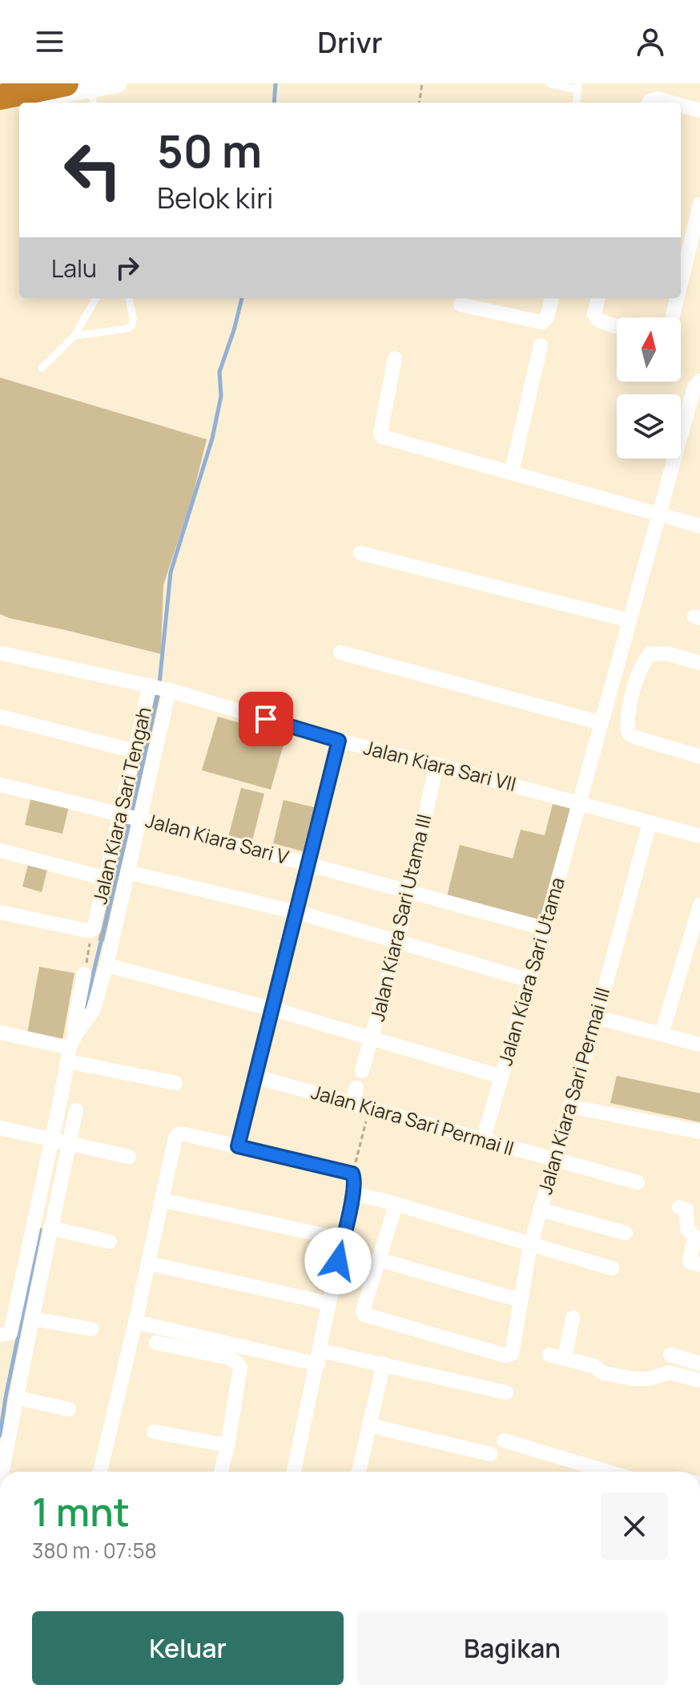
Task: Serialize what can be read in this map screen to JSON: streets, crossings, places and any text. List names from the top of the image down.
{
  "streets": {
    "street": [
      "Jalan Kiara Sari VII",
      "Jalan Kiara Sari Tengah",
      "Jalan Kiara Sari V",
      "Jalan Kiara Sari Utama III",
      "Jalan Kiara Sari Utama",
      "Jalan Kiara Sari Permai III",
      "Jalan Kiara Sari Permai II"
    ]
  },
  "crossings": [
    ["Jalan Kiara Sari VII", "Jalan Kiara Sari Tengah"],
    ["Jalan Kiara Sari VII", "Jalan Kiara Sari Utama III"],
    ["Jalan Kiara Sari VII", "Jalan Kiara Sari Utama"],
    ["Jalan Kiara Sari VII", "Jalan Kiara Sari Permai III"],
    ["Jalan Kiara Sari Tengah", "Jalan Kiara Sari V"],
    ["Jalan Kiara Sari V", "Jalan Kiara Sari Utama III"],
    ["Jalan Kiara Sari V", "Jalan Kiara Sari Utama"],
    ["Jalan Kiara Sari Utama", "Jalan Kiara Sari Permai II"],
    ["Jalan Kiara Sari Permai III", "Jalan Kiara Sari Permai II"]
  ],
  "north": "top",
  "page": {
    "header": "Drivr",
    "turn": ["50 m", "Belok kiri"],
    "then": "Lalu",
    "heading": ["1 mnt", "380 m · 07:58"],
    "buttons": ["Keluar", "Bagikan"]
  }
}
